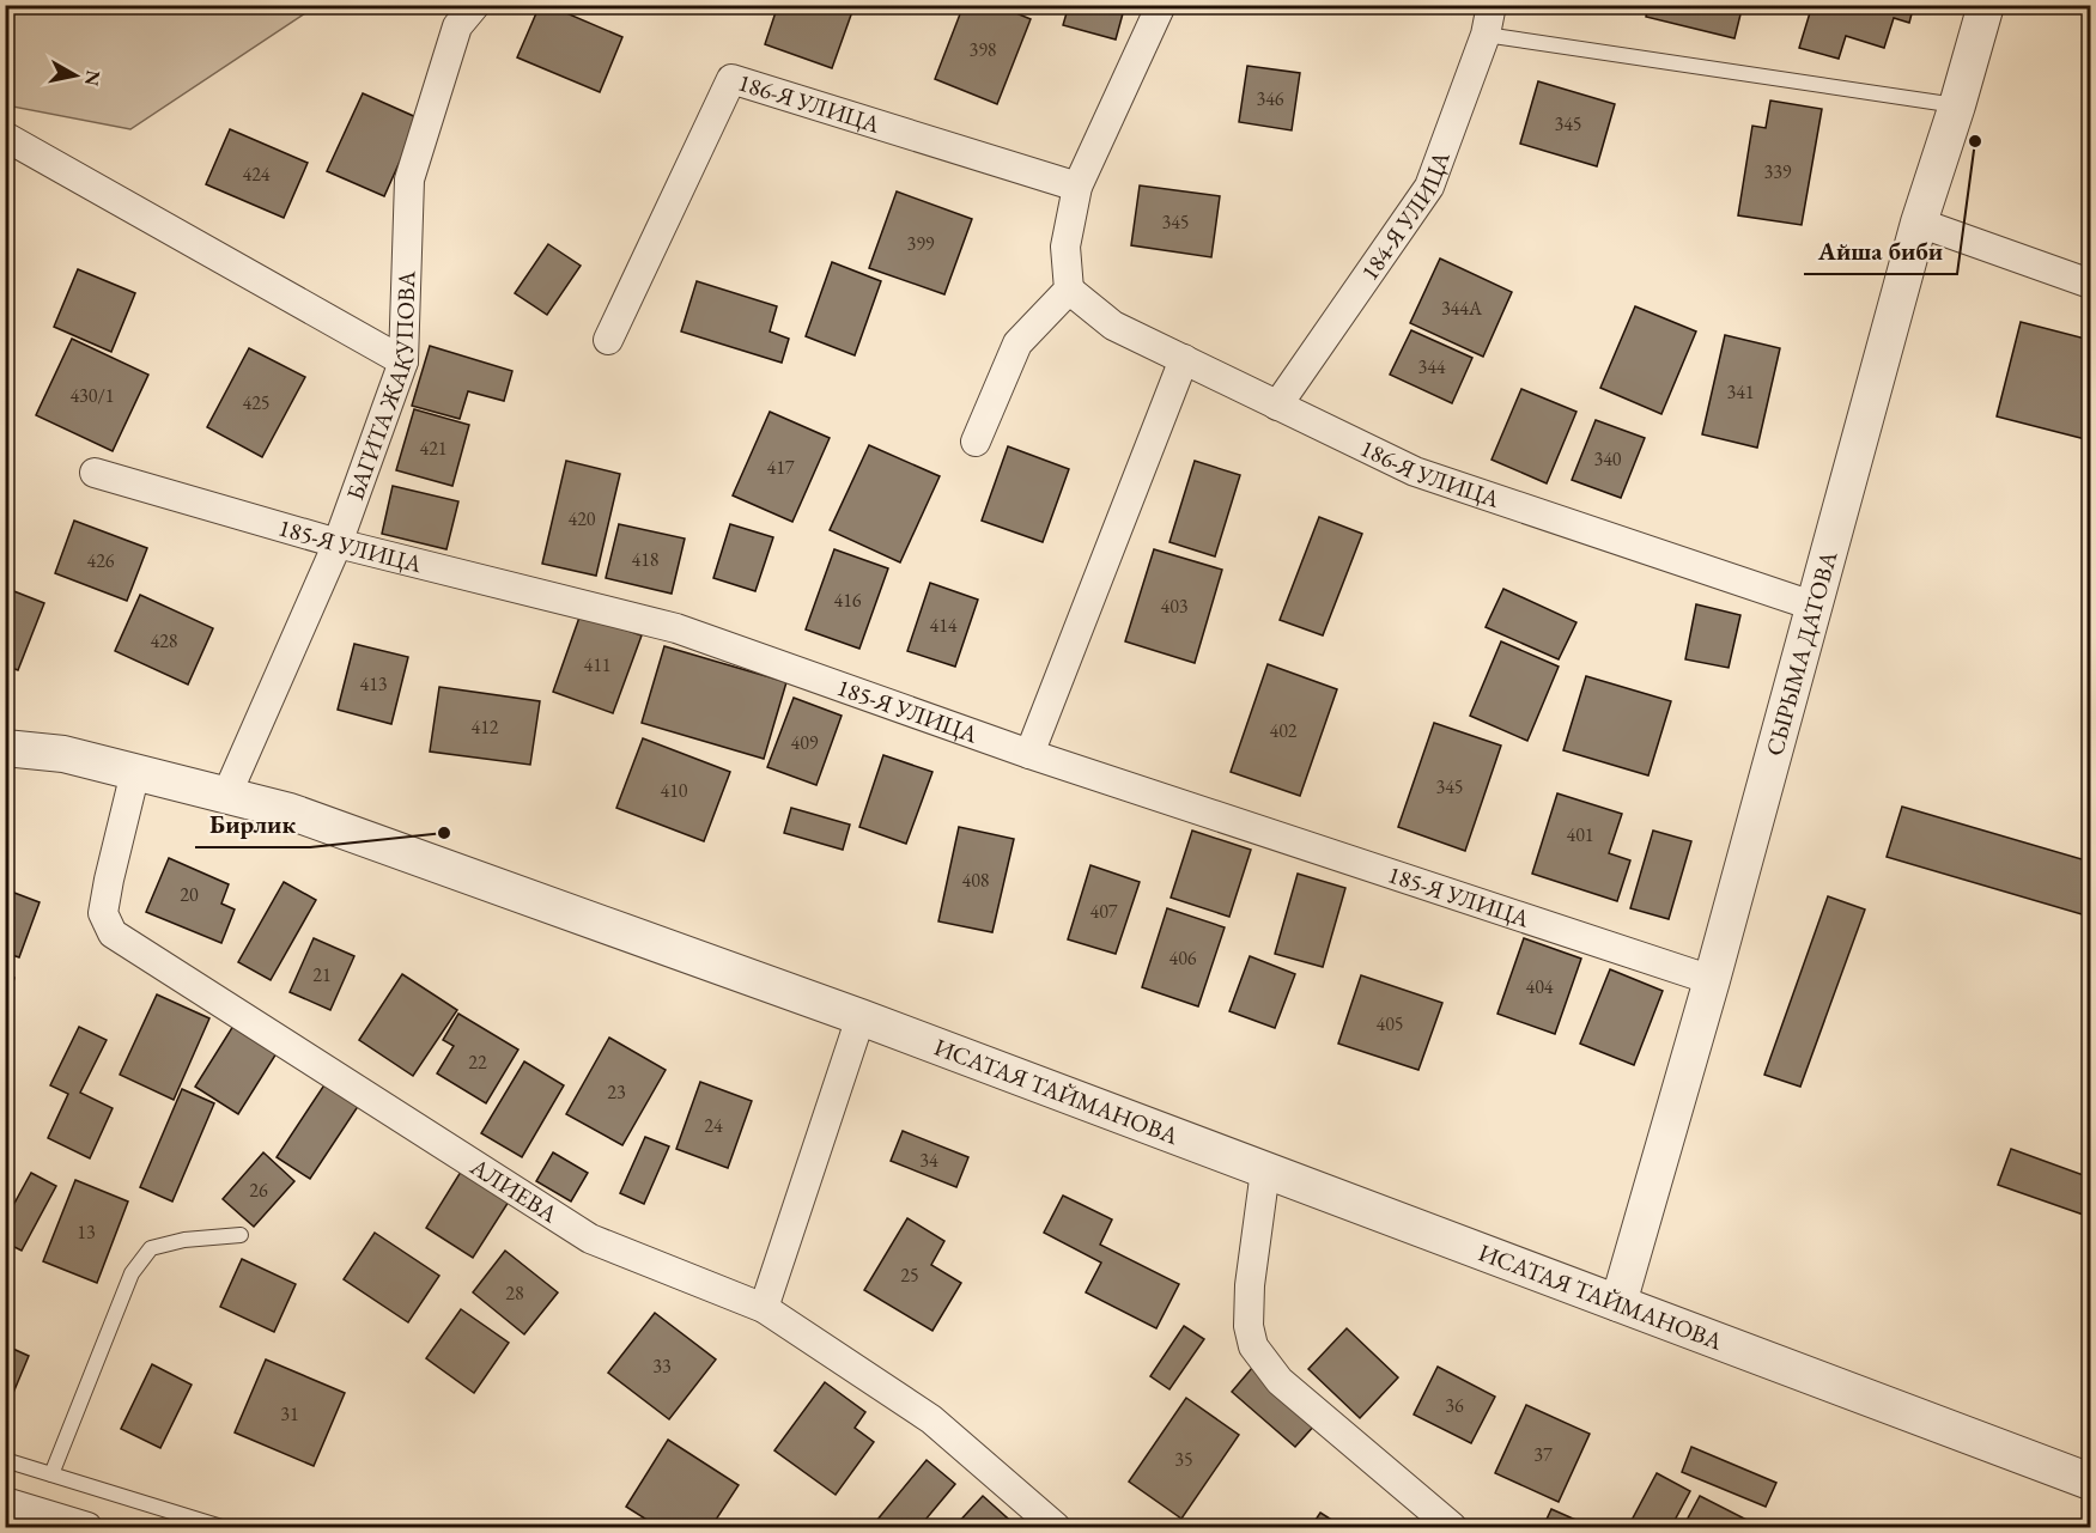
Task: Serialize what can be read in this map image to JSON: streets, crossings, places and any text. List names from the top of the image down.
{
  "streets": {
    "street": [
      "186-Я УЛИЦА",
      "184-Я УЛИЦА",
      "БАГИТА ЖАКУПОВА",
      "185-Я УЛИЦА",
      "СЫРЫМА ДАТОВА",
      "ИСАТАЯ ТАЙМАНОВА",
      "АЛИЕВА"
    ]
  },
  "crossings": [
    ["186-Я УЛИЦА", "184-Я УЛИЦА"],
    ["186-Я УЛИЦА", "СЫРЫМА ДАТОВА"],
    ["БАГИТА ЖАКУПОВА", "185-Я УЛИЦА"],
    ["БАГИТА ЖАКУПОВА", "ИСАТАЯ ТАЙМАНОВА"],
    ["185-Я УЛИЦА", "СЫРЫМА ДАТОВА"],
    ["СЫРЫМА ДАТОВА", "ИСАТАЯ ТАЙМАНОВА"],
    ["ИСАТАЯ ТАЙМАНОВА", "АЛИЕВА"]
  ],
  "places": ["Айша биби", "Бирлик"],
  "house_numbers": [
    "398",
    "346",
    "345",
    "339",
    "424",
    "345",
    "399",
    "344А",
    "344",
    "341",
    "430/1",
    "425",
    "421",
    "340",
    "417",
    "420",
    "418",
    "426",
    "416",
    "403",
    "414",
    "428",
    "411",
    "413",
    "412",
    "402",
    "409",
    "345",
    "410",
    "401",
    "408",
    "20",
    "407",
    "406",
    "21",
    "404",
    "405",
    "22",
    "23",
    "24",
    "34",
    "26",
    "13",
    "25",
    "28",
    "33",
    "36",
    "31",
    "37",
    "35"
  ],
  "north": "right"
}
